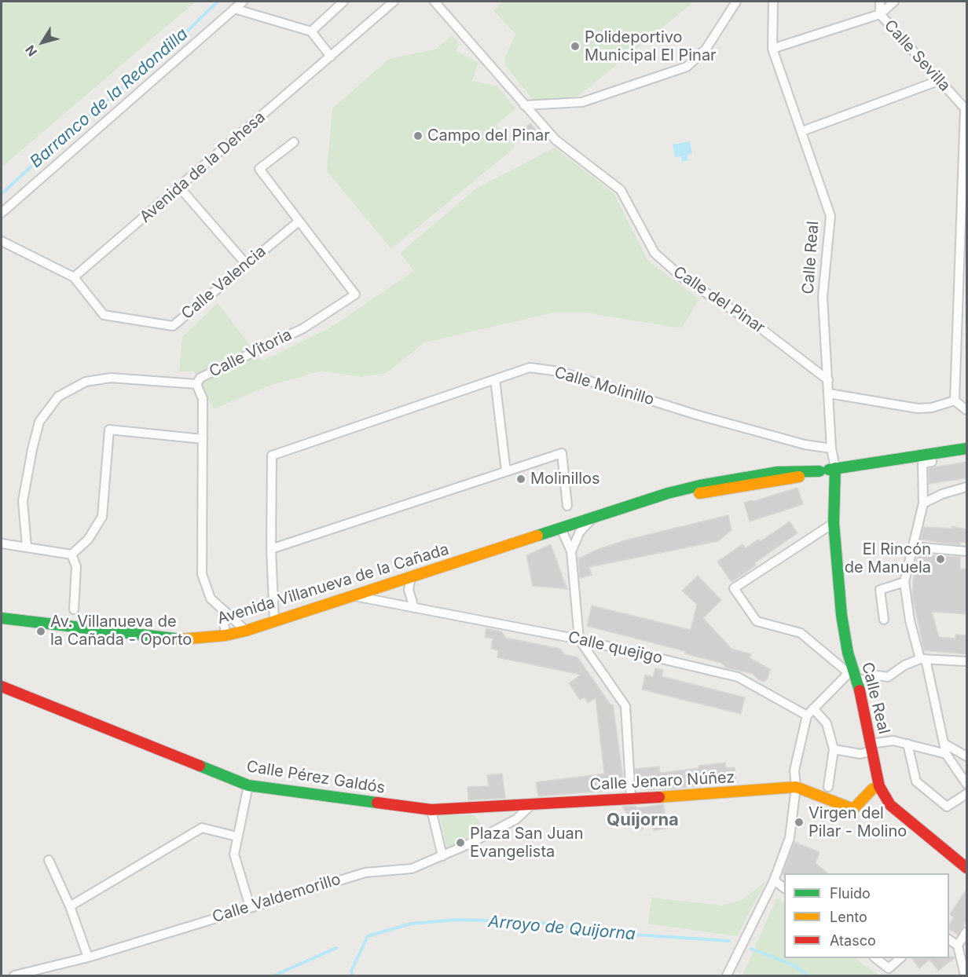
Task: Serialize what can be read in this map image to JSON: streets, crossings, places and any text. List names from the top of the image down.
{
  "streets": {
    "main road": [
      "Calle Real",
      "Avenida Villanueva de la Cañada",
      "Calle Pérez Galdós",
      "Calle Jenaro Núñez"
    ],
    "street": [
      "Calle Sevilla",
      "Avenida de la Dehesa",
      "Calle Valencia",
      "Calle del Pinar",
      "Calle Vitoria",
      "Calle Molinillo",
      "Calle quejigo",
      "Calle Valdemorillo"
    ]
  },
  "crossings": [
    ["Avenida de la Dehesa", "Calle Valencia"],
    ["Calle Real", "Calle del Pinar"],
    ["Calle Real", "Calle Molinillo"],
    ["Calle Real", "Avenida Villanueva de la Cañada"],
    ["Calle Valencia", "Calle Vitoria"],
    ["Calle Vitoria", "Avenida Villanueva de la Cañada"],
    ["Avenida Villanueva de la Cañada", "Calle quejigo"],
    ["Calle Pérez Galdós", "Calle Jenaro Núñez"],
    ["Calle Pérez Galdós", "Calle Valdemorillo"],
    ["Calle Jenaro Núñez", "Calle Valdemorillo"]
  ],
  "districts": ["Quijorna"],
  "water": ["Barranco de la Redondilla", "Arroyo de Quijorna"],
  "places": [
    "Polideportivo Municipal El Pinar",
    "Campo del Pinar",
    "Molinillos",
    "El Rincón de Manuela",
    "Av. Villanueva de la Cañada - Oporto",
    "Virgen del Pilar - Molino",
    "Plaza San Juan Evangelista"
  ],
  "legend": ["Fluido", "Lento", "Atasco"],
  "north": "bottom left"
}
